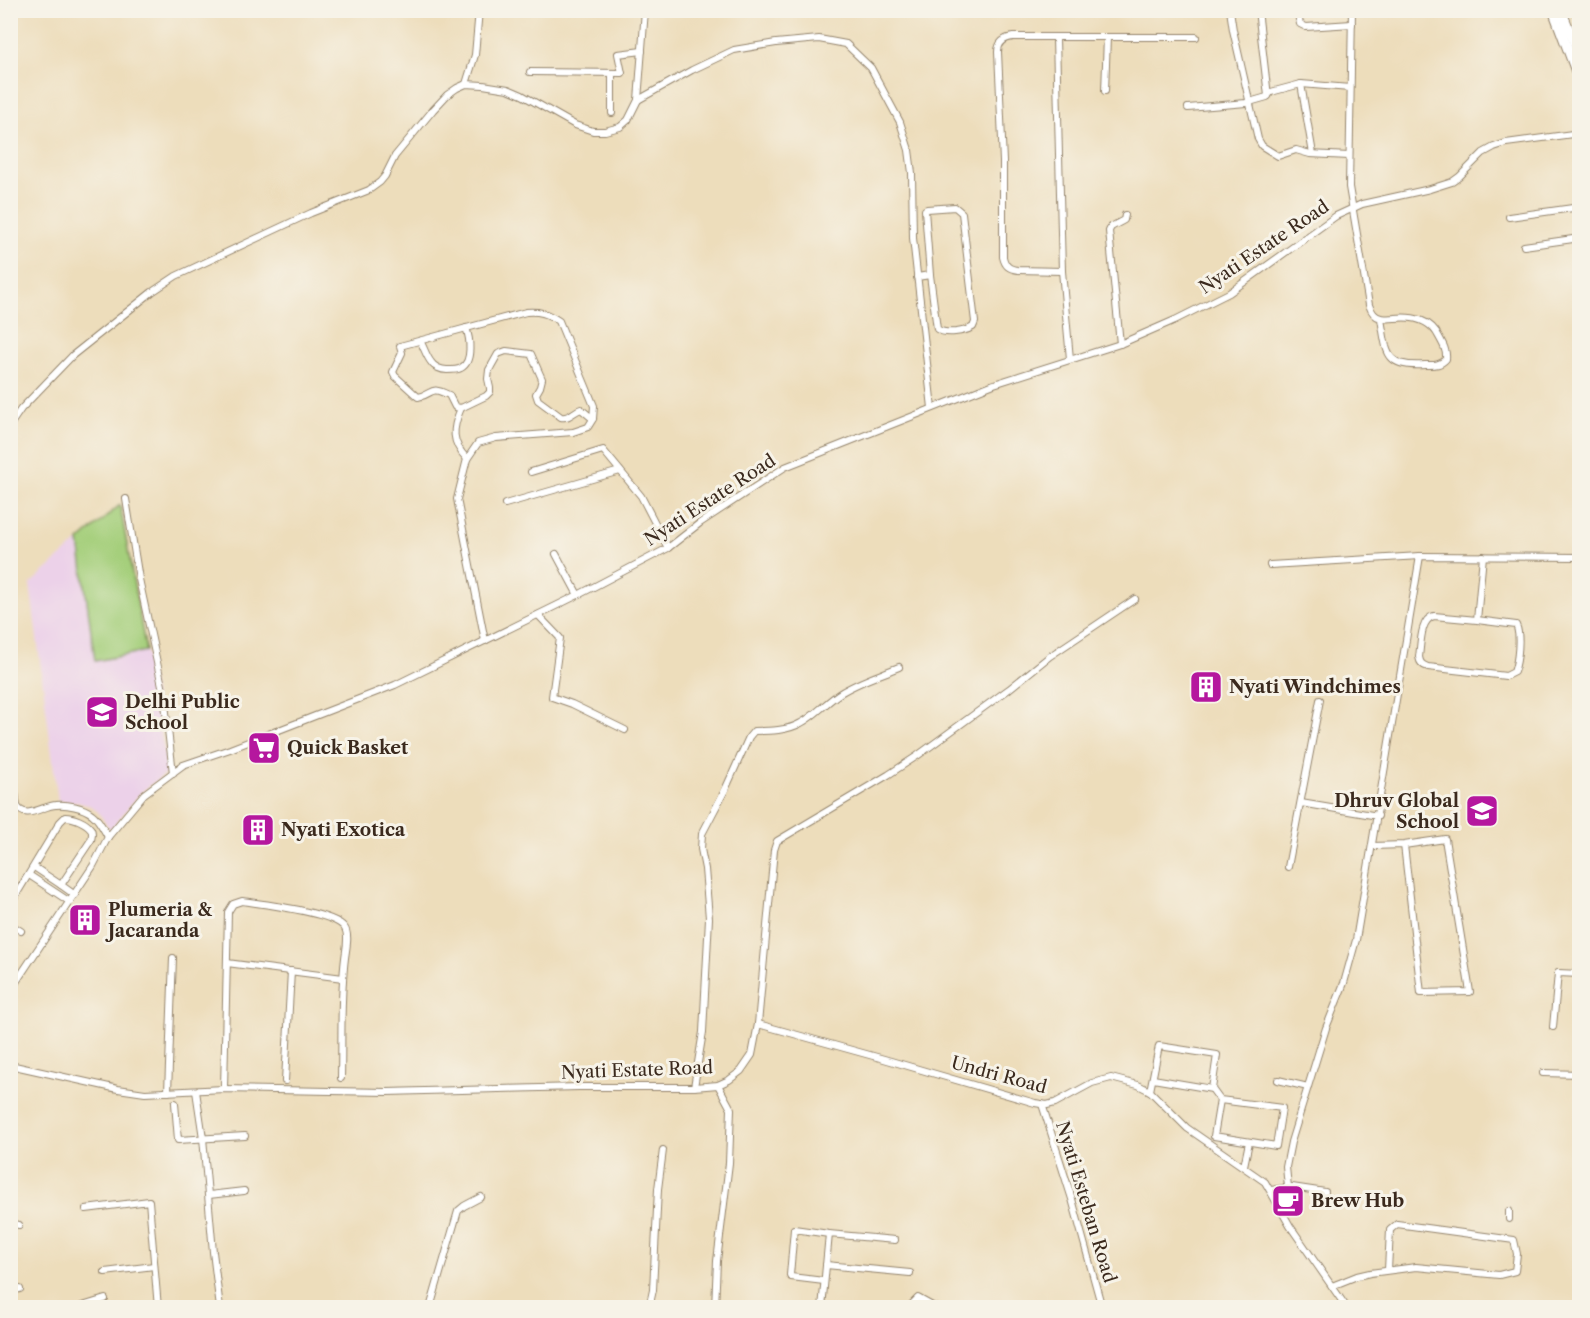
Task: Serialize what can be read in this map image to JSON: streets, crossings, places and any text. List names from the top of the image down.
{
  "streets": {
    "street": ["Nyati Estate Road", "Undri Road", "Nyati Esteban Road"]
  },
  "crossings": [
    ["Nyati Estate Road", "Undri Road"],
    ["Undri Road", "Nyati Esteban Road"]
  ],
  "places": {
    "building": ["Nyati Windchimes", "Nyati Exotica", "Plumeria & Jacaranda"],
    "school or university": ["Delhi Public School", "Dhruv Global School"],
    "supermarket": ["Quick Basket"],
    "cafe": ["Brew Hub"]
  }
}
